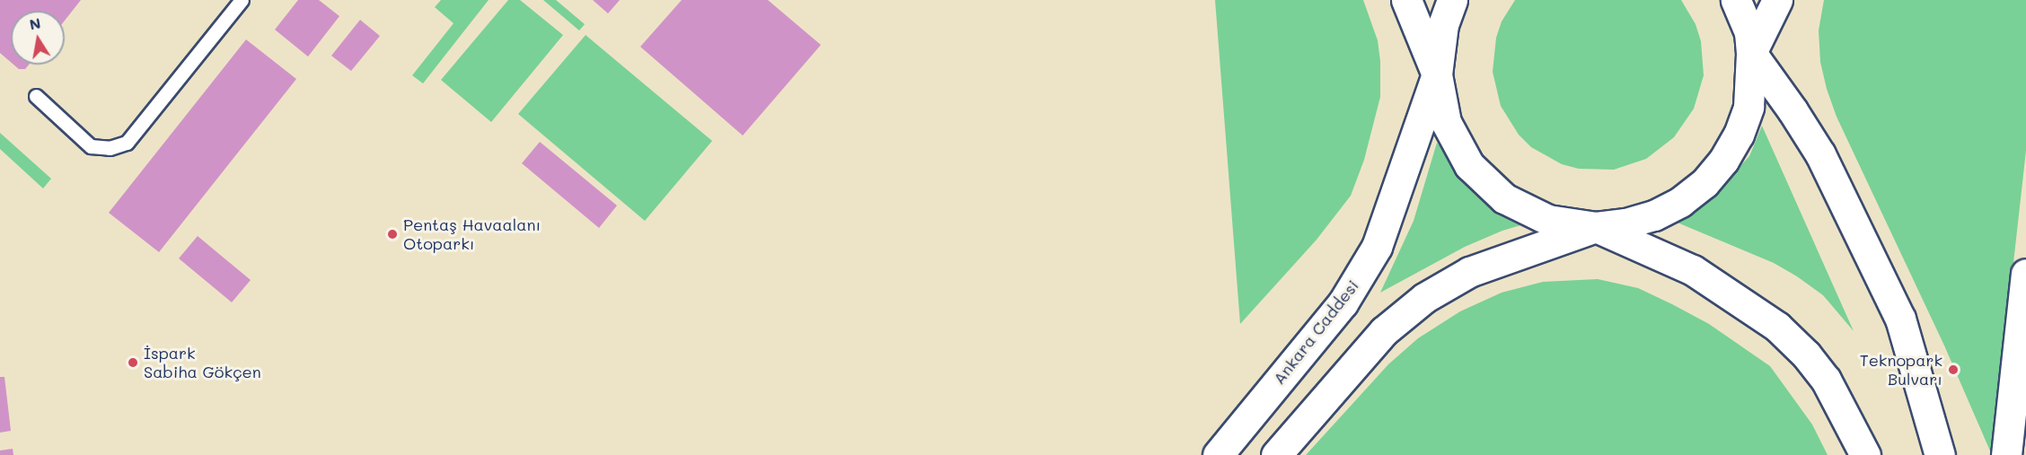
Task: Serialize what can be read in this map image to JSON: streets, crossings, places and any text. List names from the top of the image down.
{
  "streets": {
    "main road": ["Ankara Caddesi"]
  },
  "places": ["Pentaş Havaalanı Otoparkı", "İspark Sabiha Gökçen", "Teknopark Bulvarı"],
  "north": "top"
}
